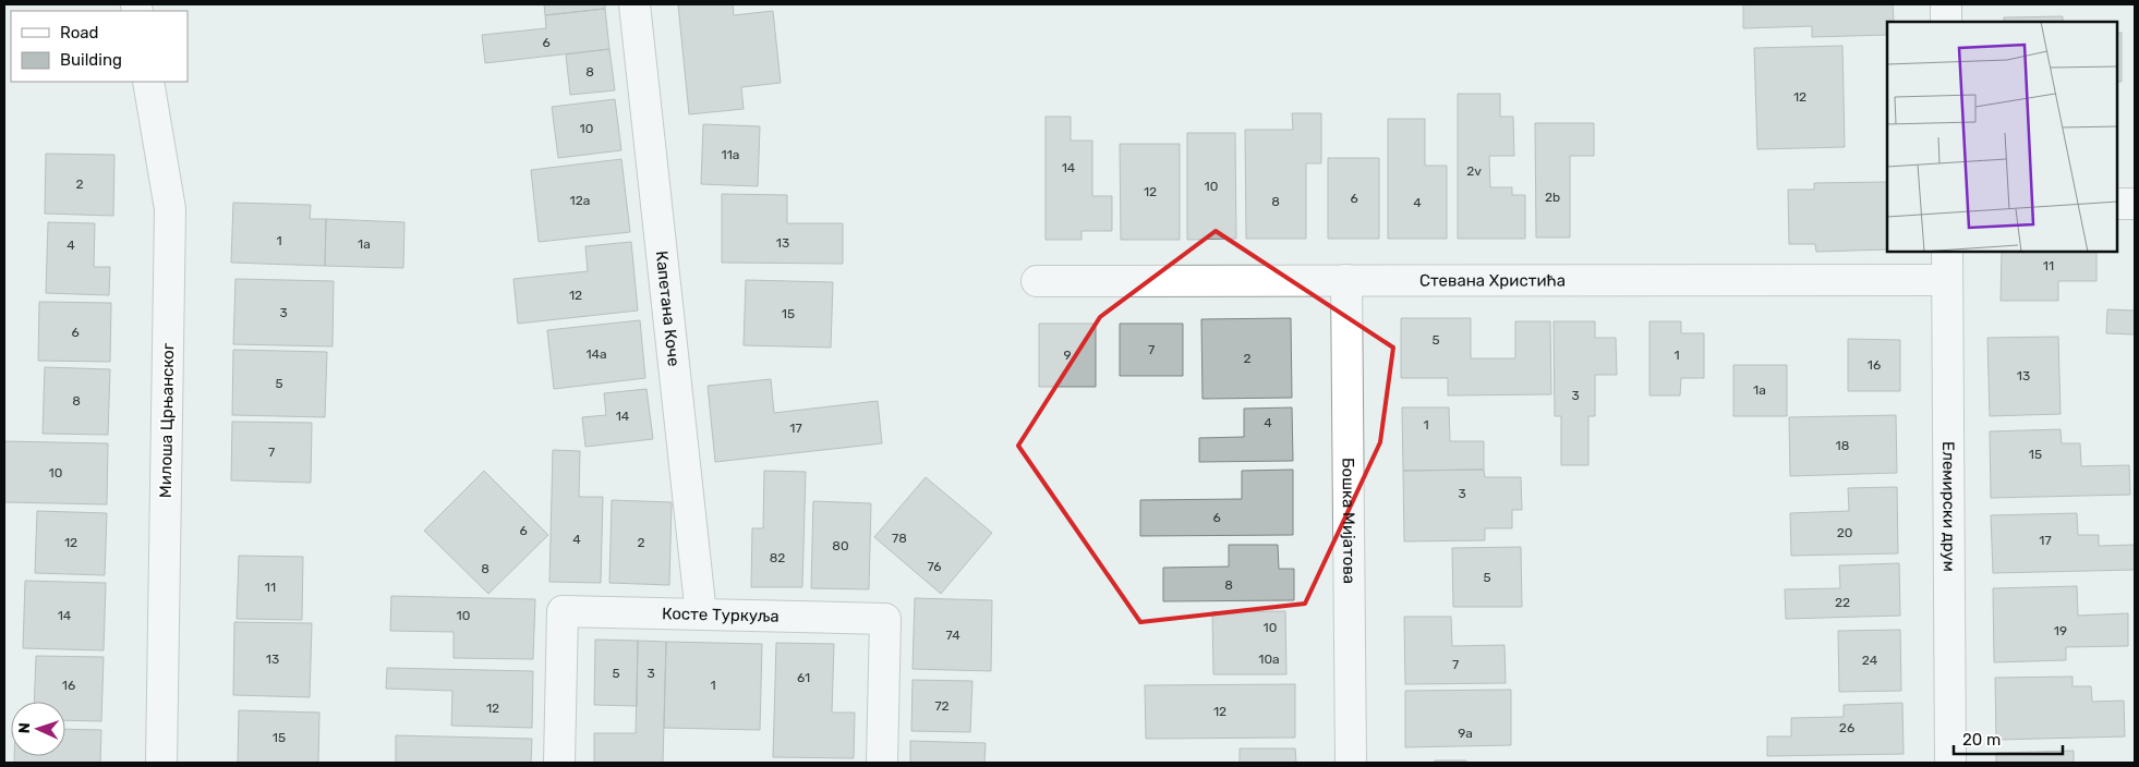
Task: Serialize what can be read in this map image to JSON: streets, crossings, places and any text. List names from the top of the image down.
{
  "streets": {
    "street": [
      "Стевана Христића",
      "Капетана Коче",
      "Милоша Црњанског",
      "Елемирски друм",
      "Бошка Мијатова",
      "Косте Туркуља"
    ]
  },
  "crossings": [
    ["Стевана Христића", "Елемирски друм"],
    ["Стевана Христића", "Бошка Мијатова"],
    ["Капетана Коче", "Косте Туркуља"]
  ],
  "house_numbers": [
    "6",
    "8",
    "12",
    "10",
    "11a",
    "14",
    "2v",
    "2",
    "10",
    "12",
    "2b",
    "6",
    "12a",
    "8",
    "4",
    "1",
    "13",
    "1a",
    "4",
    "11",
    "12",
    "3",
    "15",
    "6",
    "5",
    "7",
    "14a",
    "9",
    "1",
    "2",
    "16",
    "13",
    "5",
    "1a",
    "3",
    "8",
    "14",
    "4",
    "1",
    "17",
    "18",
    "7",
    "15",
    "10",
    "3",
    "6",
    "6",
    "20",
    "78",
    "4",
    "17",
    "12",
    "2",
    "80",
    "82",
    "76",
    "8",
    "5",
    "8",
    "11",
    "22",
    "14",
    "10",
    "10",
    "19",
    "74",
    "13",
    "10a",
    "24",
    "7",
    "5",
    "3",
    "61",
    "16",
    "1",
    "72",
    "12",
    "12",
    "26",
    "9a",
    "15"
  ],
  "legend": ["Road", "Building"],
  "scale_bar": "20 m",
  "north": "left"
}
